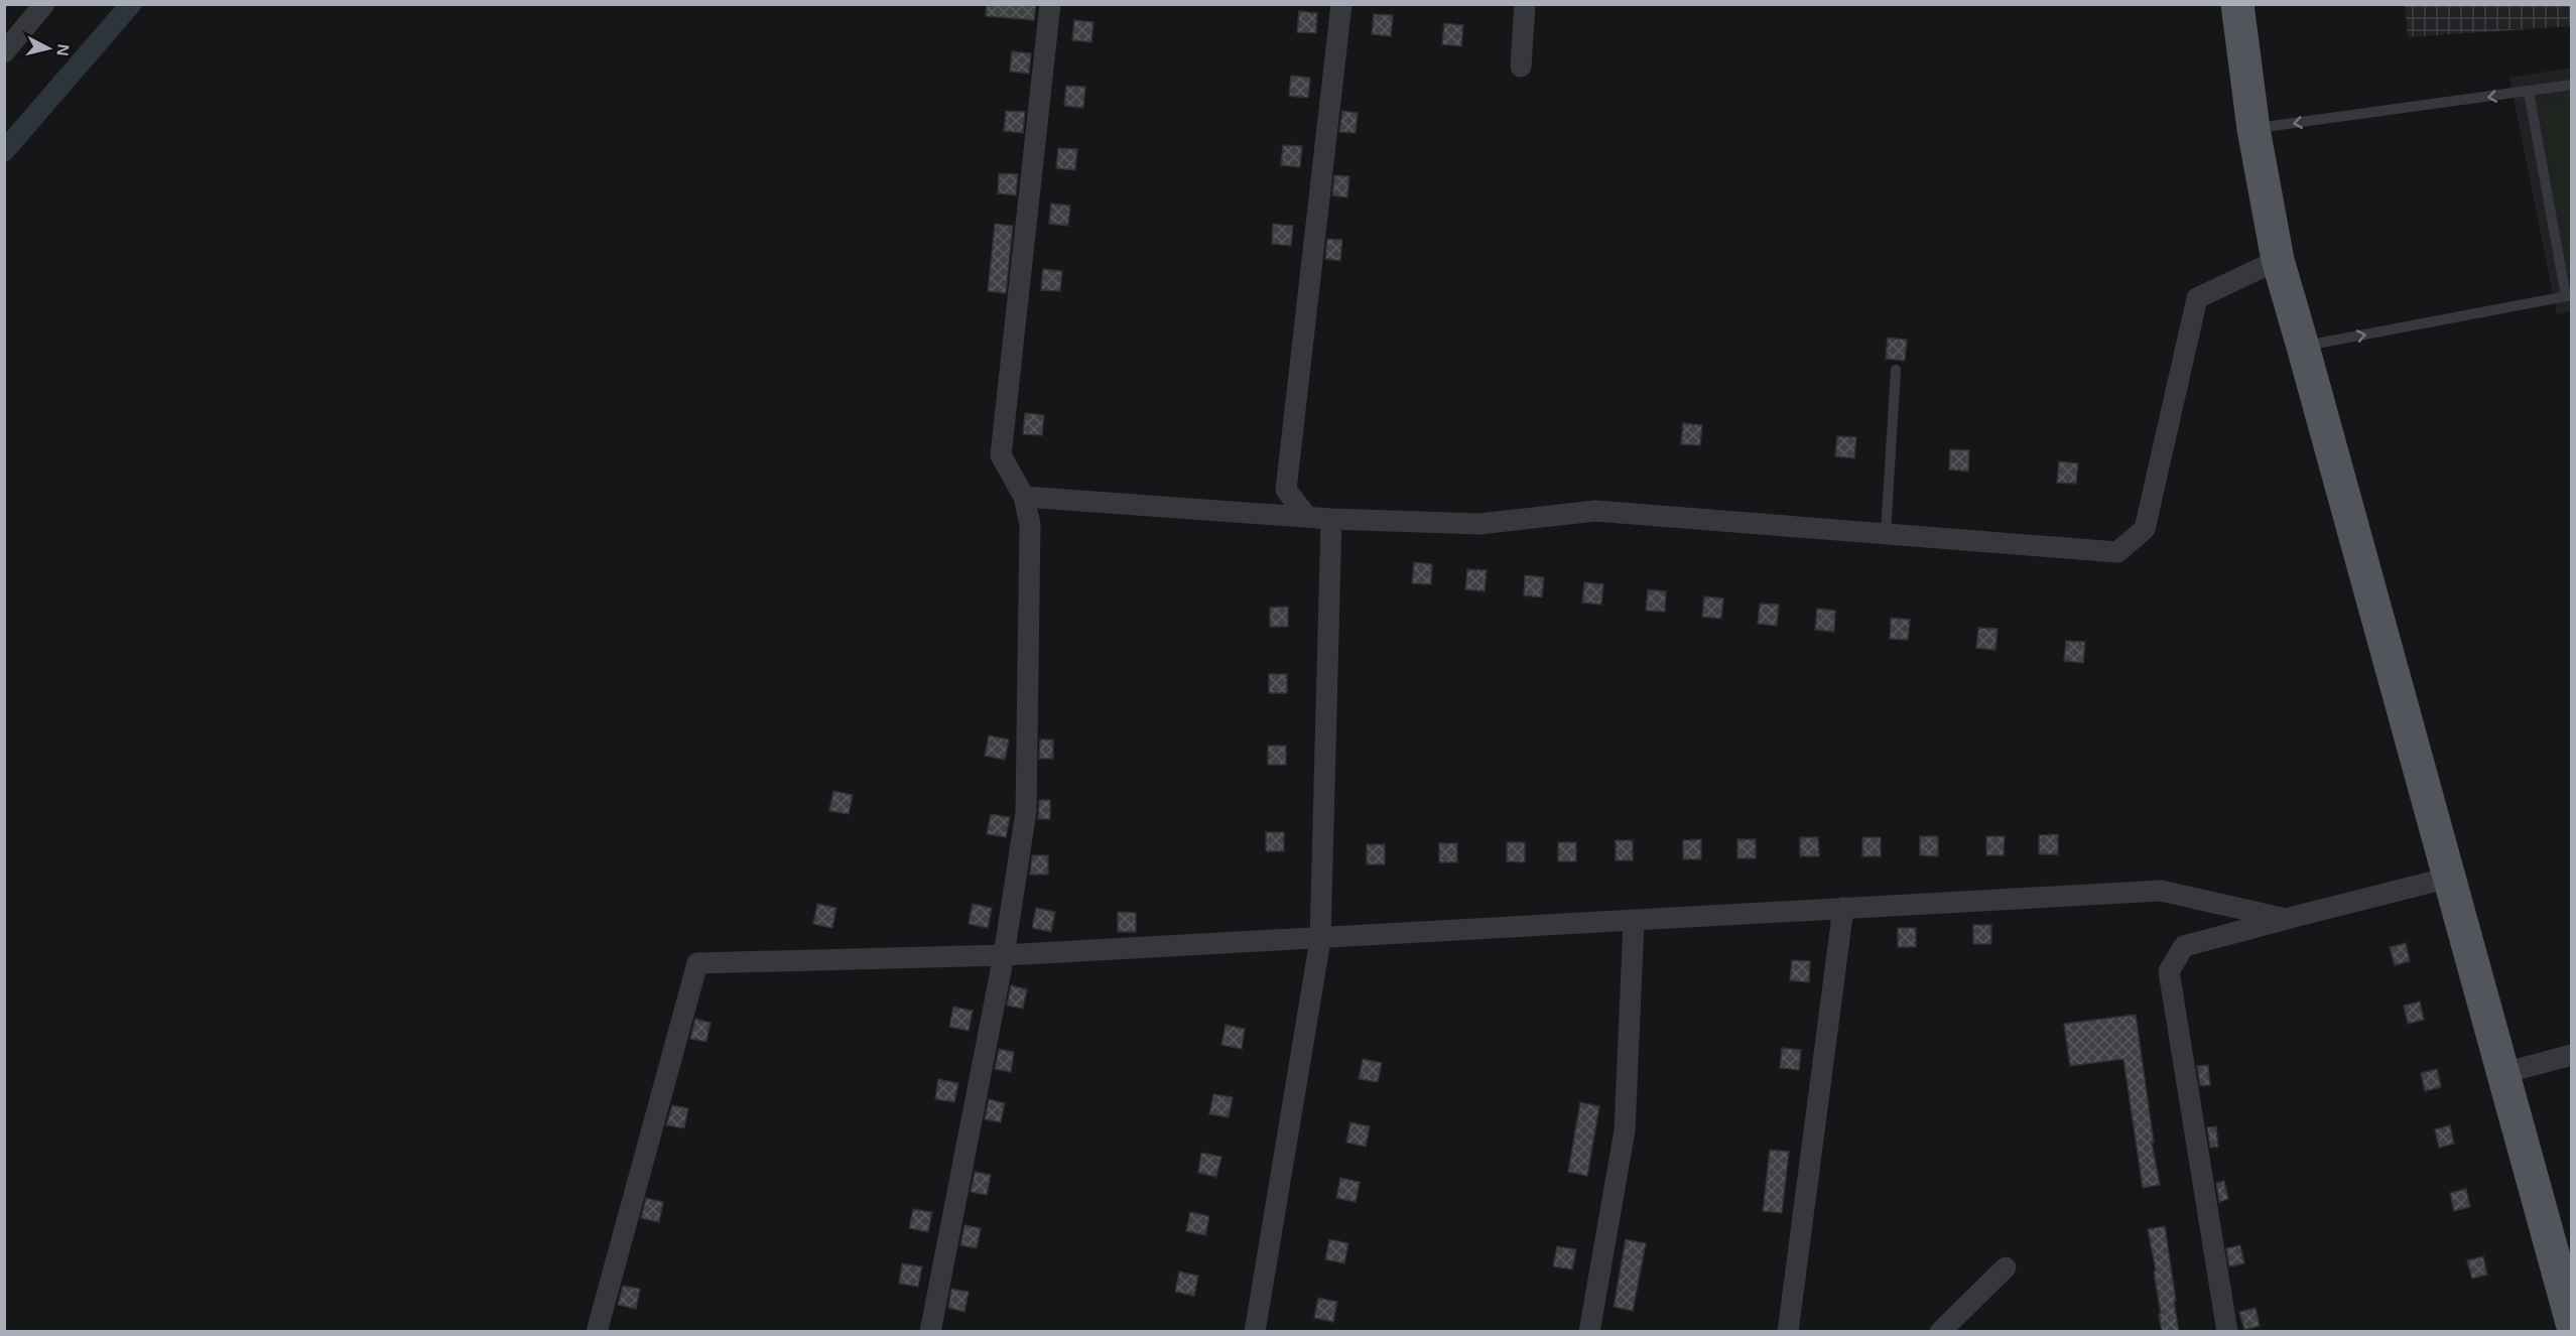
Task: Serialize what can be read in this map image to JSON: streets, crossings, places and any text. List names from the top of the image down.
{
  "north": "right"
}
